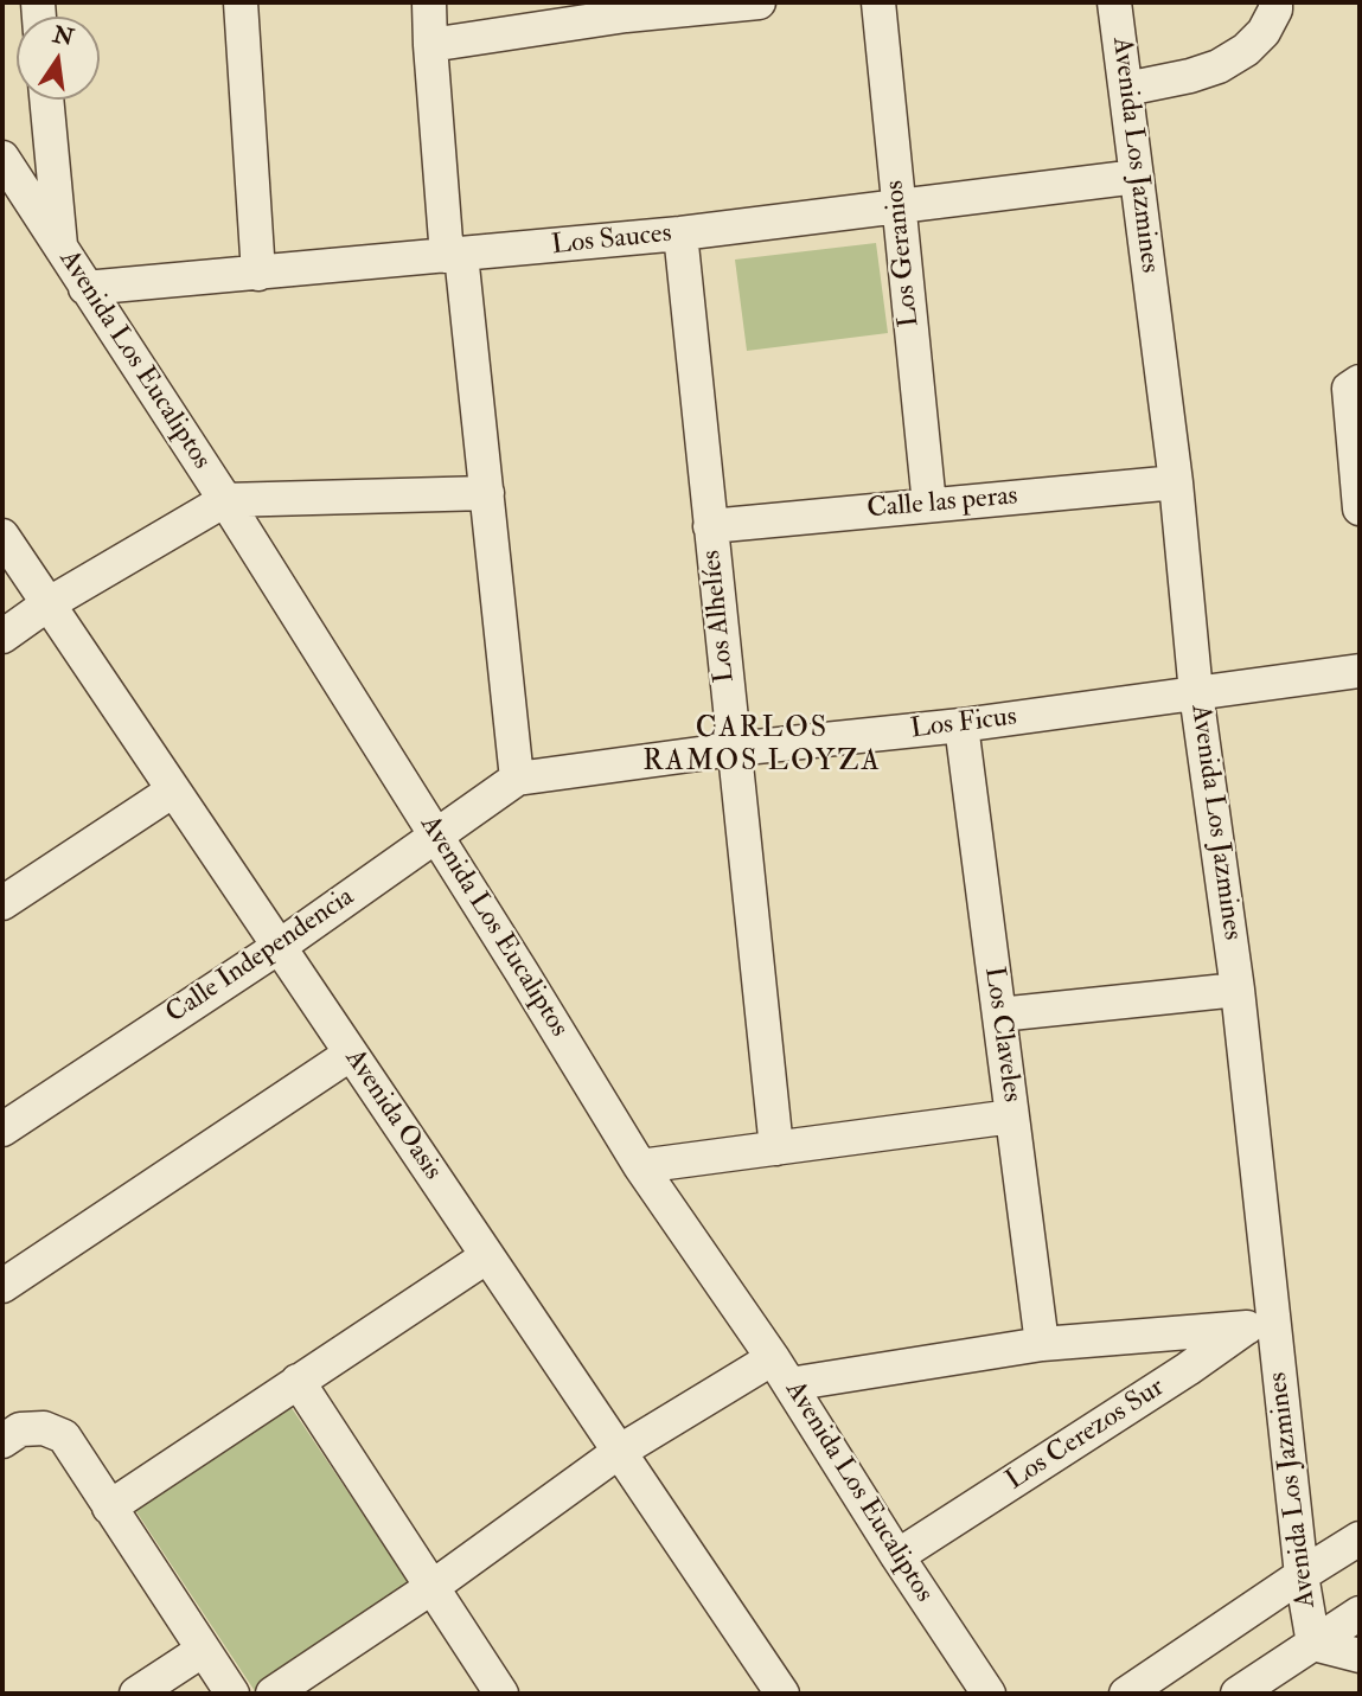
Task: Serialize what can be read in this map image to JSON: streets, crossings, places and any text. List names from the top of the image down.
{
  "streets": {
    "street": [
      "Avenida Los Jazmines",
      "Los Sauces",
      "Los Geranios",
      "Avenida Los Eucaliptos",
      "Calle las peras",
      "Los Alhelíes",
      "Los Ficus",
      "Calle Independencia",
      "Los Claveles",
      "Avenida Oasis",
      "Los Cerezos Sur"
    ]
  },
  "crossings": [
    ["Avenida Los Jazmines", "Los Sauces"],
    ["Avenida Los Jazmines", "Calle las peras"],
    ["Avenida Los Jazmines", "Los Ficus"],
    ["Avenida Los Jazmines", "Los Cerezos Sur"],
    ["Los Sauces", "Los Geranios"],
    ["Los Sauces", "Avenida Los Eucaliptos"],
    ["Los Sauces", "Los Alhelíes"],
    ["Los Geranios", "Calle las peras"],
    ["Avenida Los Eucaliptos", "Calle Independencia"],
    ["Avenida Los Eucaliptos", "Los Cerezos Sur"],
    ["Calle las peras", "Los Alhelíes"],
    ["Los Alhelíes", "Los Ficus"],
    ["Los Ficus", "Calle Independencia"],
    ["Los Ficus", "Los Claveles"],
    ["Calle Independencia", "Avenida Oasis"]
  ],
  "districts": ["CARLOS RAMOS LOYZA"],
  "north": "top"
}
